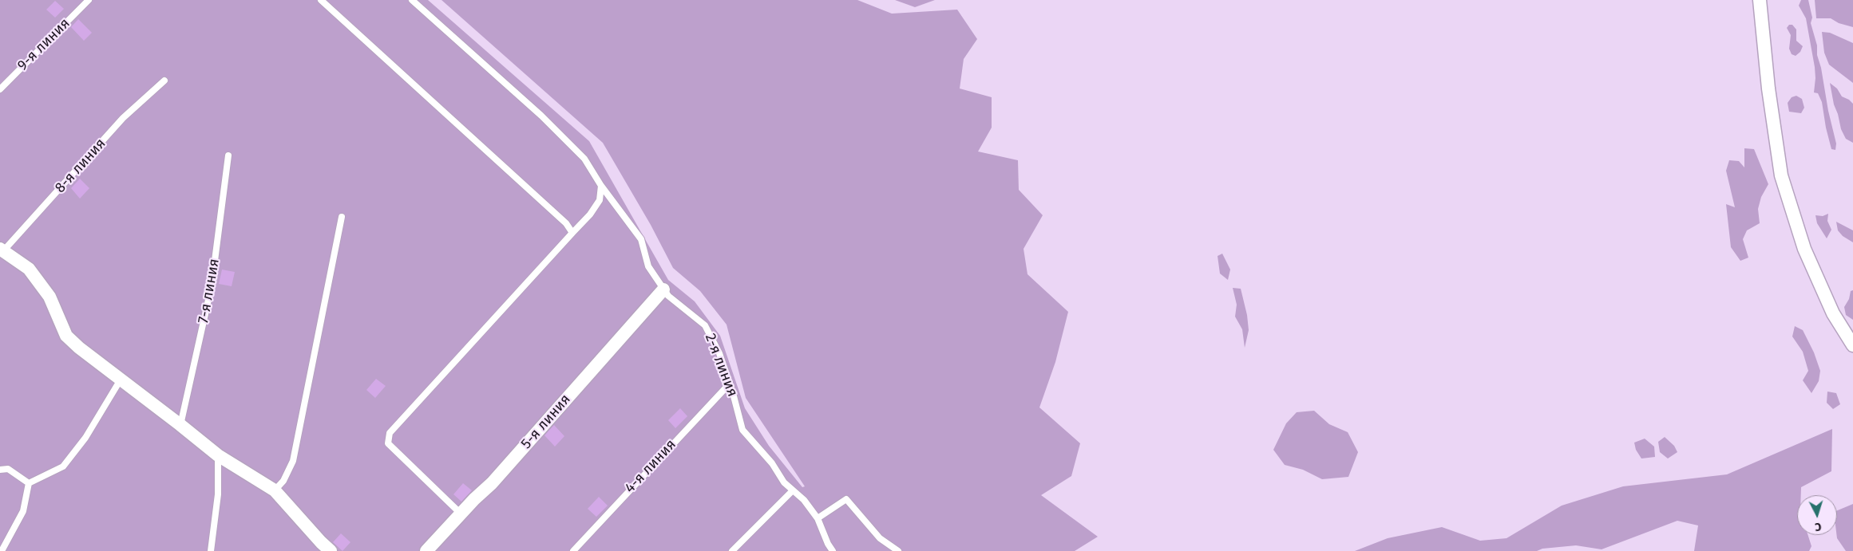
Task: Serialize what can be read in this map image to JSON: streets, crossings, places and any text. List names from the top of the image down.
{
  "streets": {
    "street": ["5-я линия"],
    "lane": [
      "9-я линия",
      "8-я линия",
      "7-я линия",
      "2-я линия",
      "4-я линия"
    ]
  },
  "crossings": [
    ["2-я линия", "5-я линия"],
    ["2-я линия", "4-я линия"]
  ],
  "north": "bottom"
}
